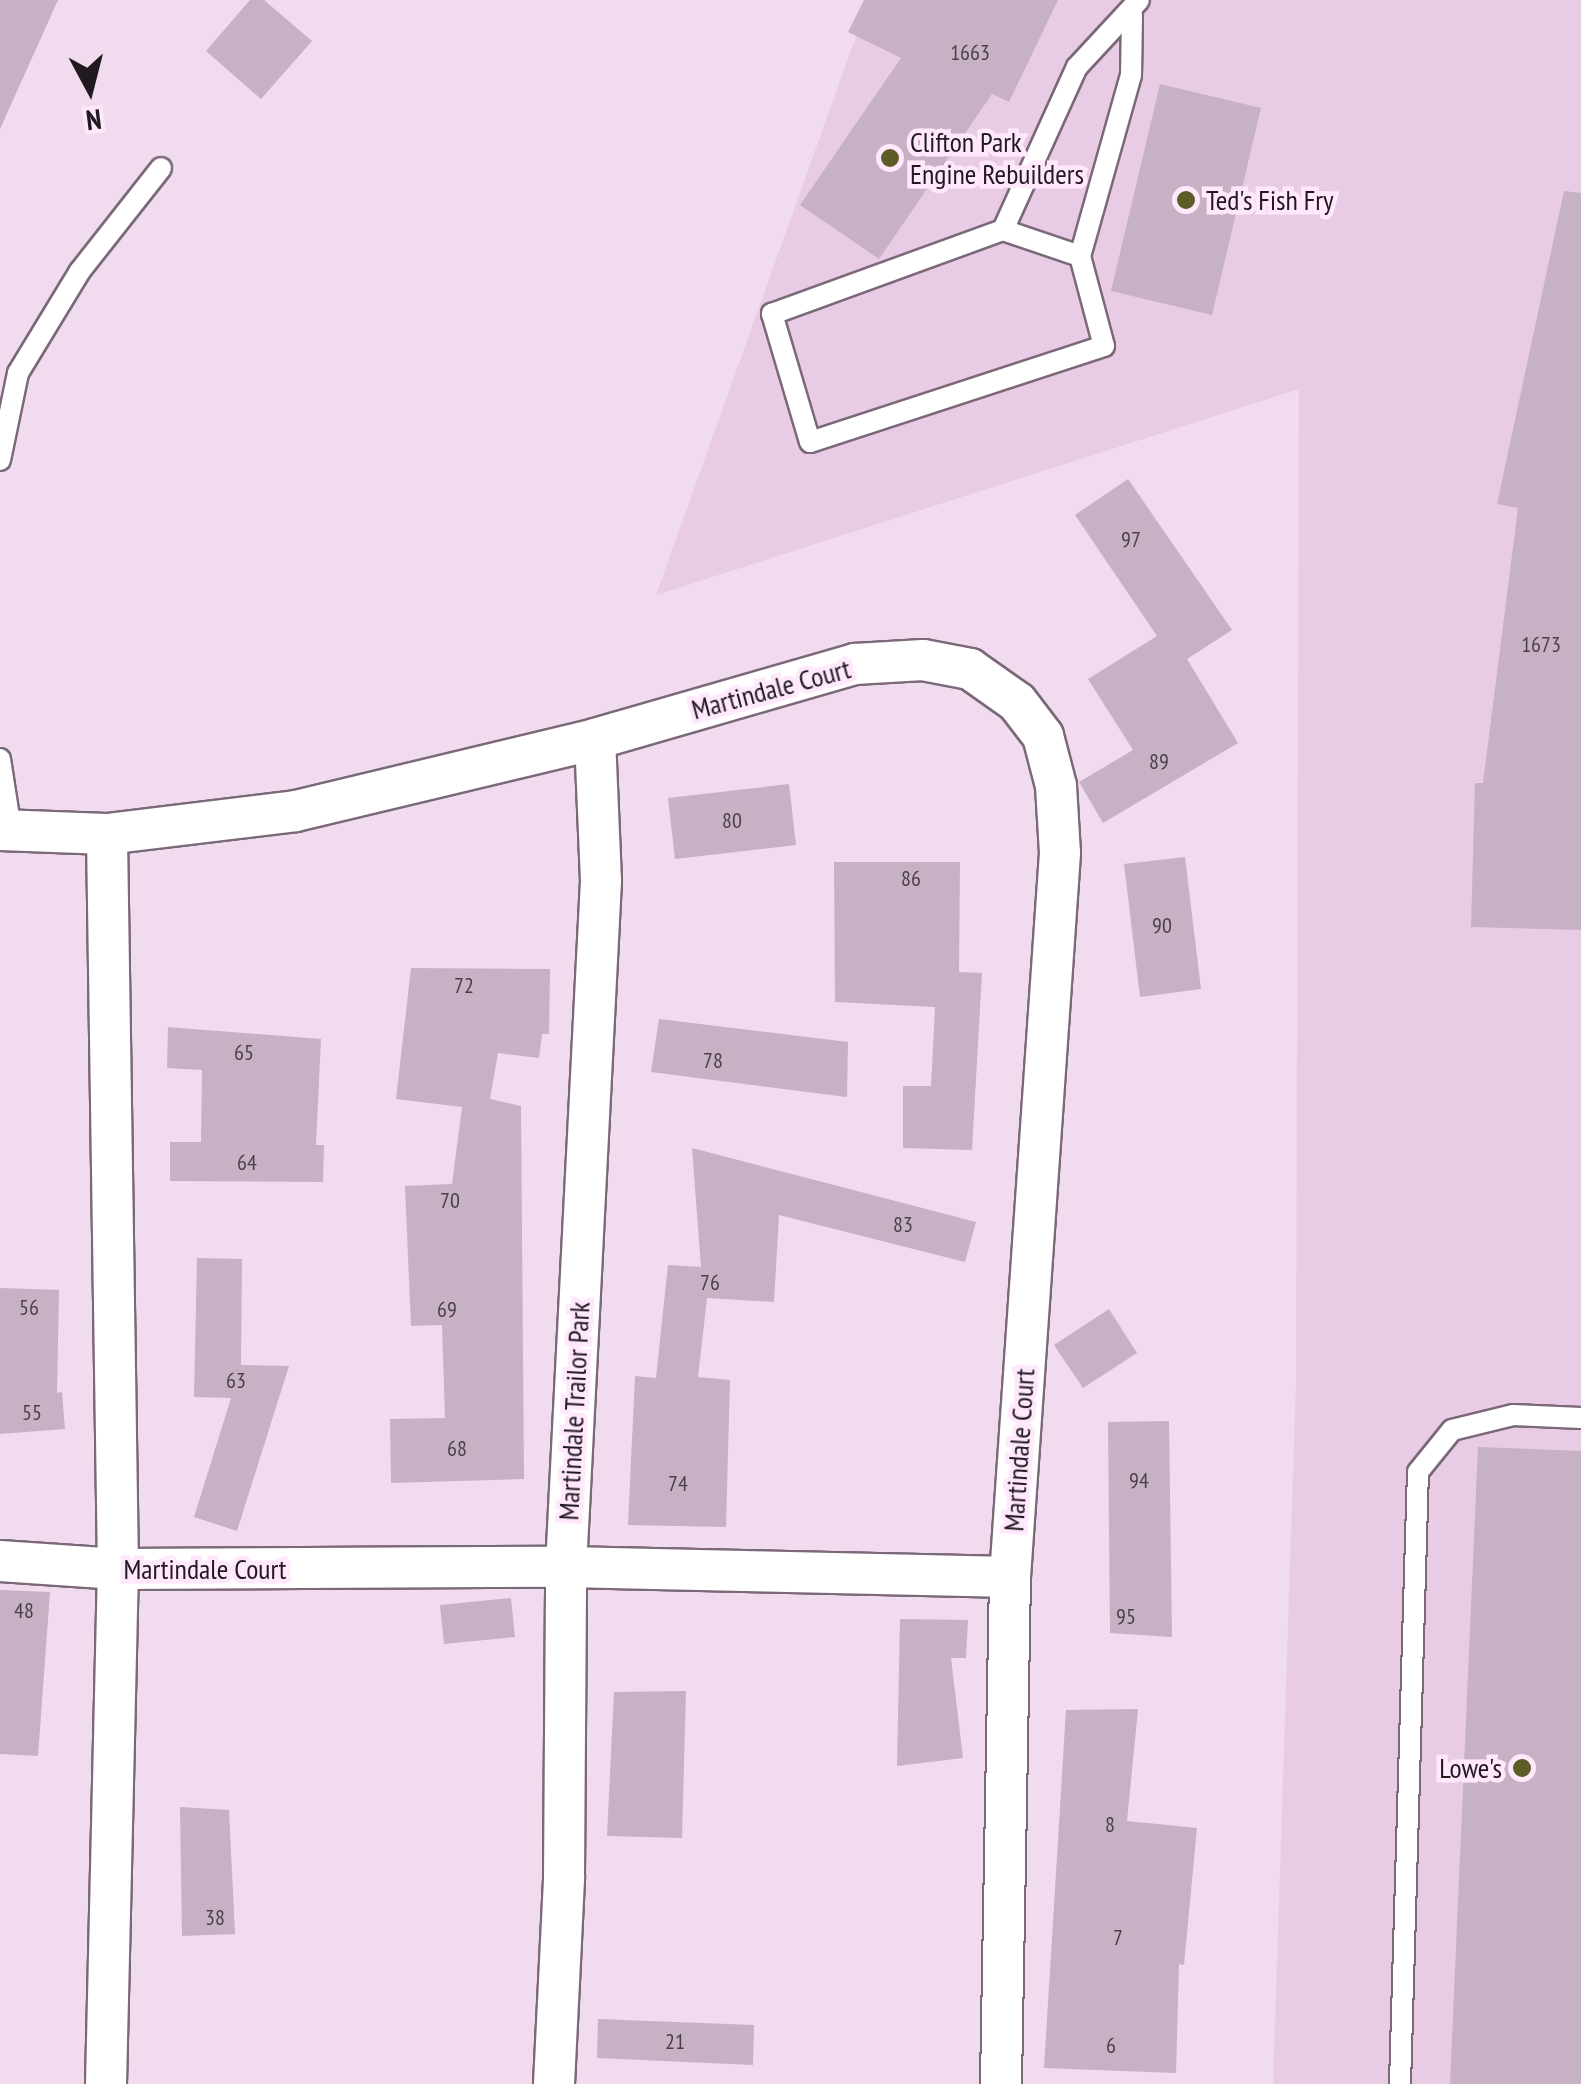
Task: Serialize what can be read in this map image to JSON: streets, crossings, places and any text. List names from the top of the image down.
{
  "streets": {
    "street": ["Martindale Court", "Martindale Trailor Park"]
  },
  "crossings": [
    ["Martindale Court", "Martindale Trailor Park"]
  ],
  "places": ["Clifton Park Engine Rebuilders", "Ted's Fish Fry", "Lowe's"],
  "house_numbers": [
    "1663",
    "97",
    "1673",
    "89",
    "80",
    "86",
    "90",
    "72",
    "65",
    "78",
    "64",
    "70",
    "83",
    "76",
    "56",
    "69",
    "63",
    "55",
    "68",
    "94",
    "74",
    "48",
    "95",
    "8",
    "38",
    "7",
    "21",
    "6"
  ],
  "north": "bottom"
}
